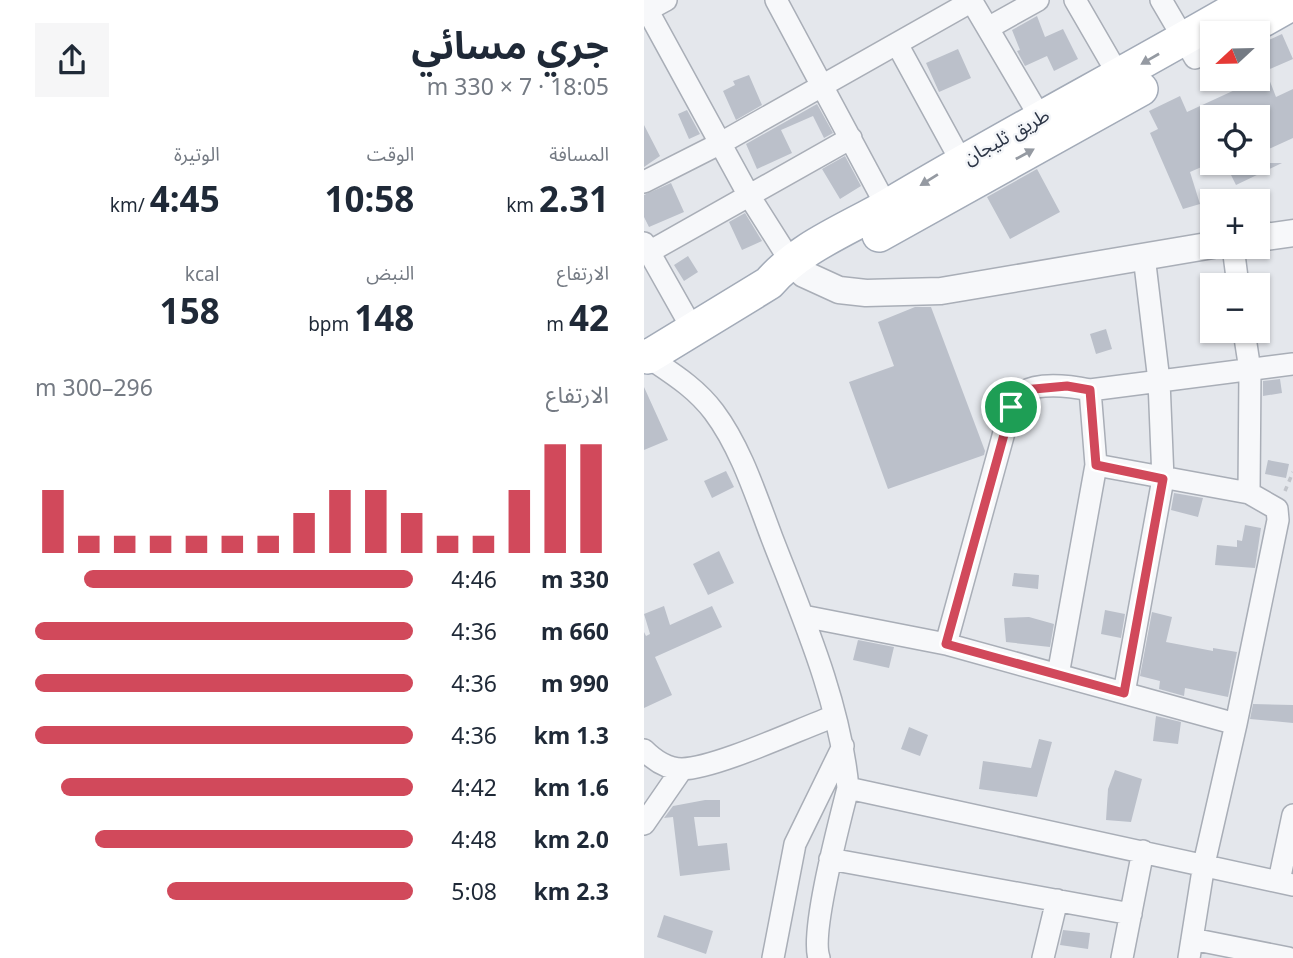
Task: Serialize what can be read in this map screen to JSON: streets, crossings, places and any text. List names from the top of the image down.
{
  "streets": {
    "main road": ["طريق ثليجان"]
  },
  "north": "left",
  "page": {
    "heading": ["جري مسائي", "18:05 · 7 × 330 m"],
    "map_buttons": ["+", "−"],
    "stats": [
      ["المسافة", "2.31 km"],
      ["الوقت", "10:58"],
      ["الوتيرة", "4:45 /km"],
      ["الارتفاع", "42 m"],
      ["النبض", "148 bpm"],
      ["kcal", "158"]
    ],
    "chart": ["الارتفاع", "296–300 m"],
    "list": [
      {
        "name": "330 m",
        "note": "4:46"
      },
      {
        "name": "660 m",
        "note": "4:36"
      },
      {
        "name": "990 m",
        "note": "4:36"
      },
      {
        "name": "1.3 km",
        "note": "4:36"
      },
      {
        "name": "1.6 km",
        "note": "4:42"
      },
      {
        "name": "2.0 km",
        "note": "4:48"
      },
      {
        "name": "2.3 km",
        "note": "5:08"
      }
    ]
  }
}
